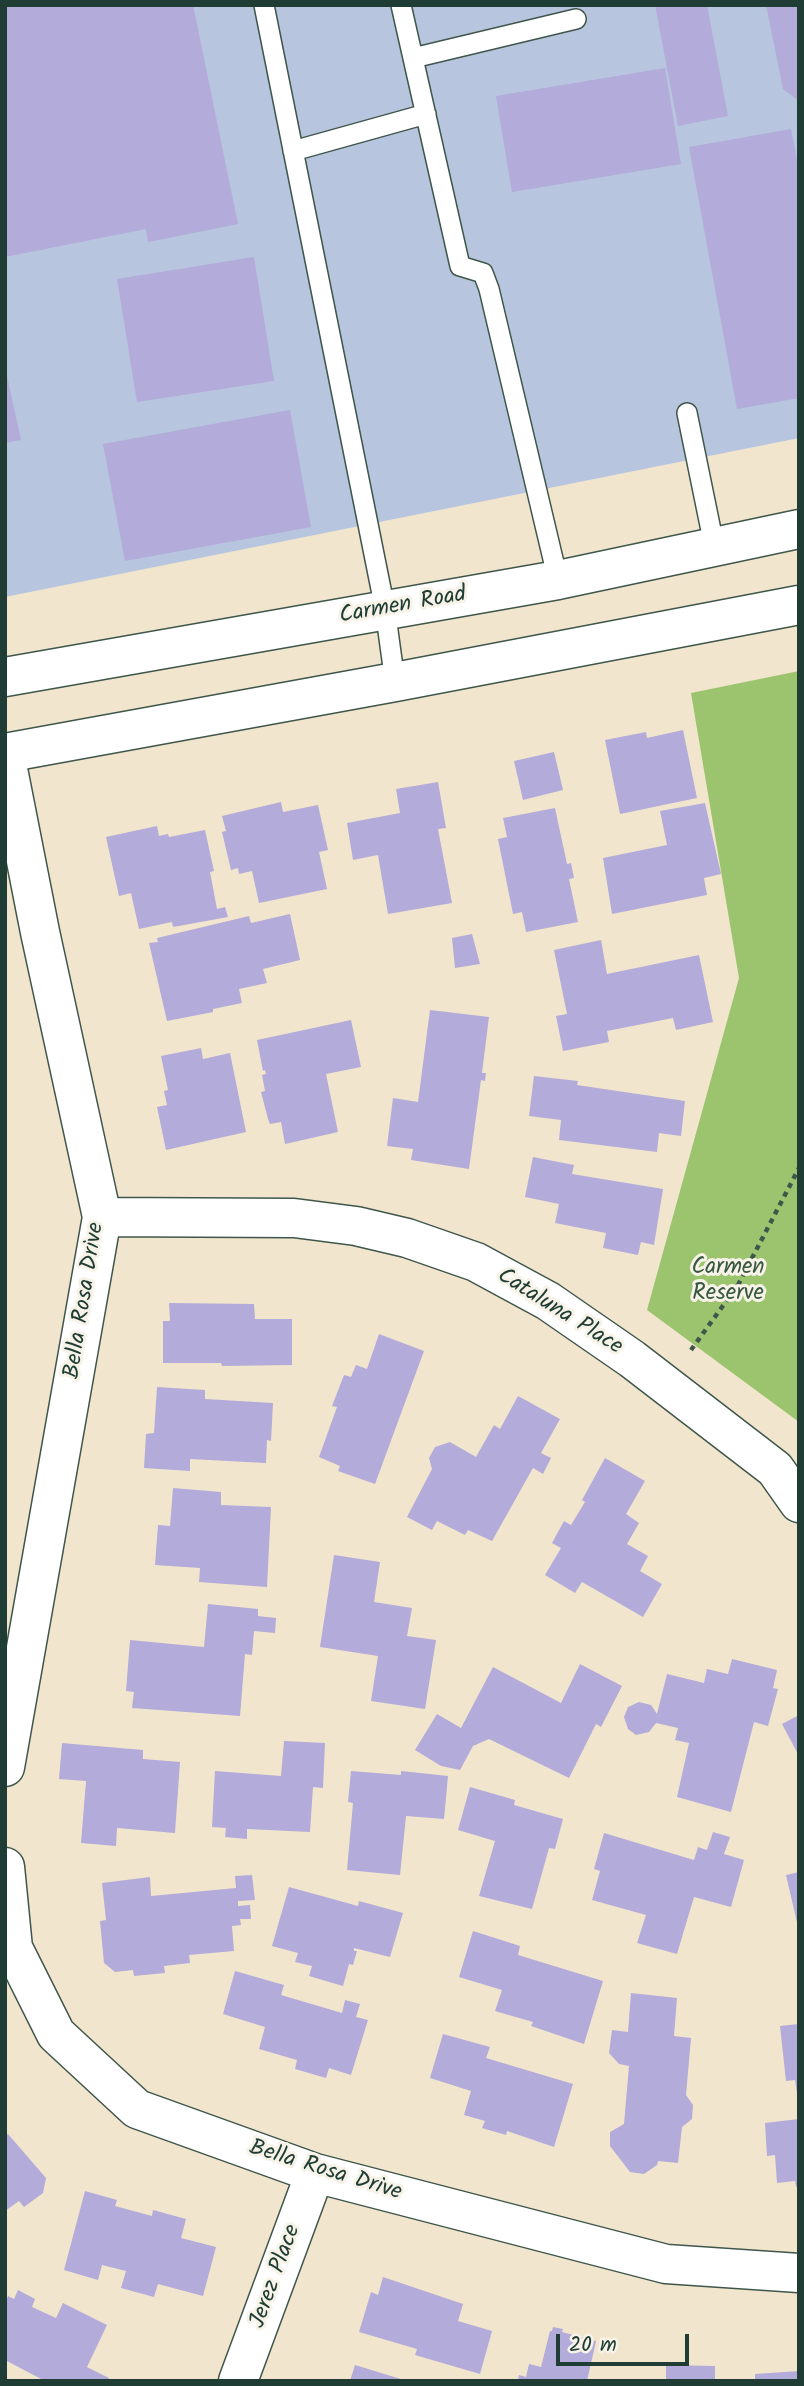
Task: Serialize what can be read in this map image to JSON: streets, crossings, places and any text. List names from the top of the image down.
{
  "streets": {
    "main road": [
      "Carmen Road",
      "Bella Rosa Drive",
      "Cataluna Place",
      "Jerez Place"
    ]
  },
  "crossings": [
    ["Bella Rosa Drive", "Cataluna Place"],
    ["Bella Rosa Drive", "Jerez Place"]
  ],
  "parks": ["Carmen Reserve"],
  "scale_bar": "20 m"
}
